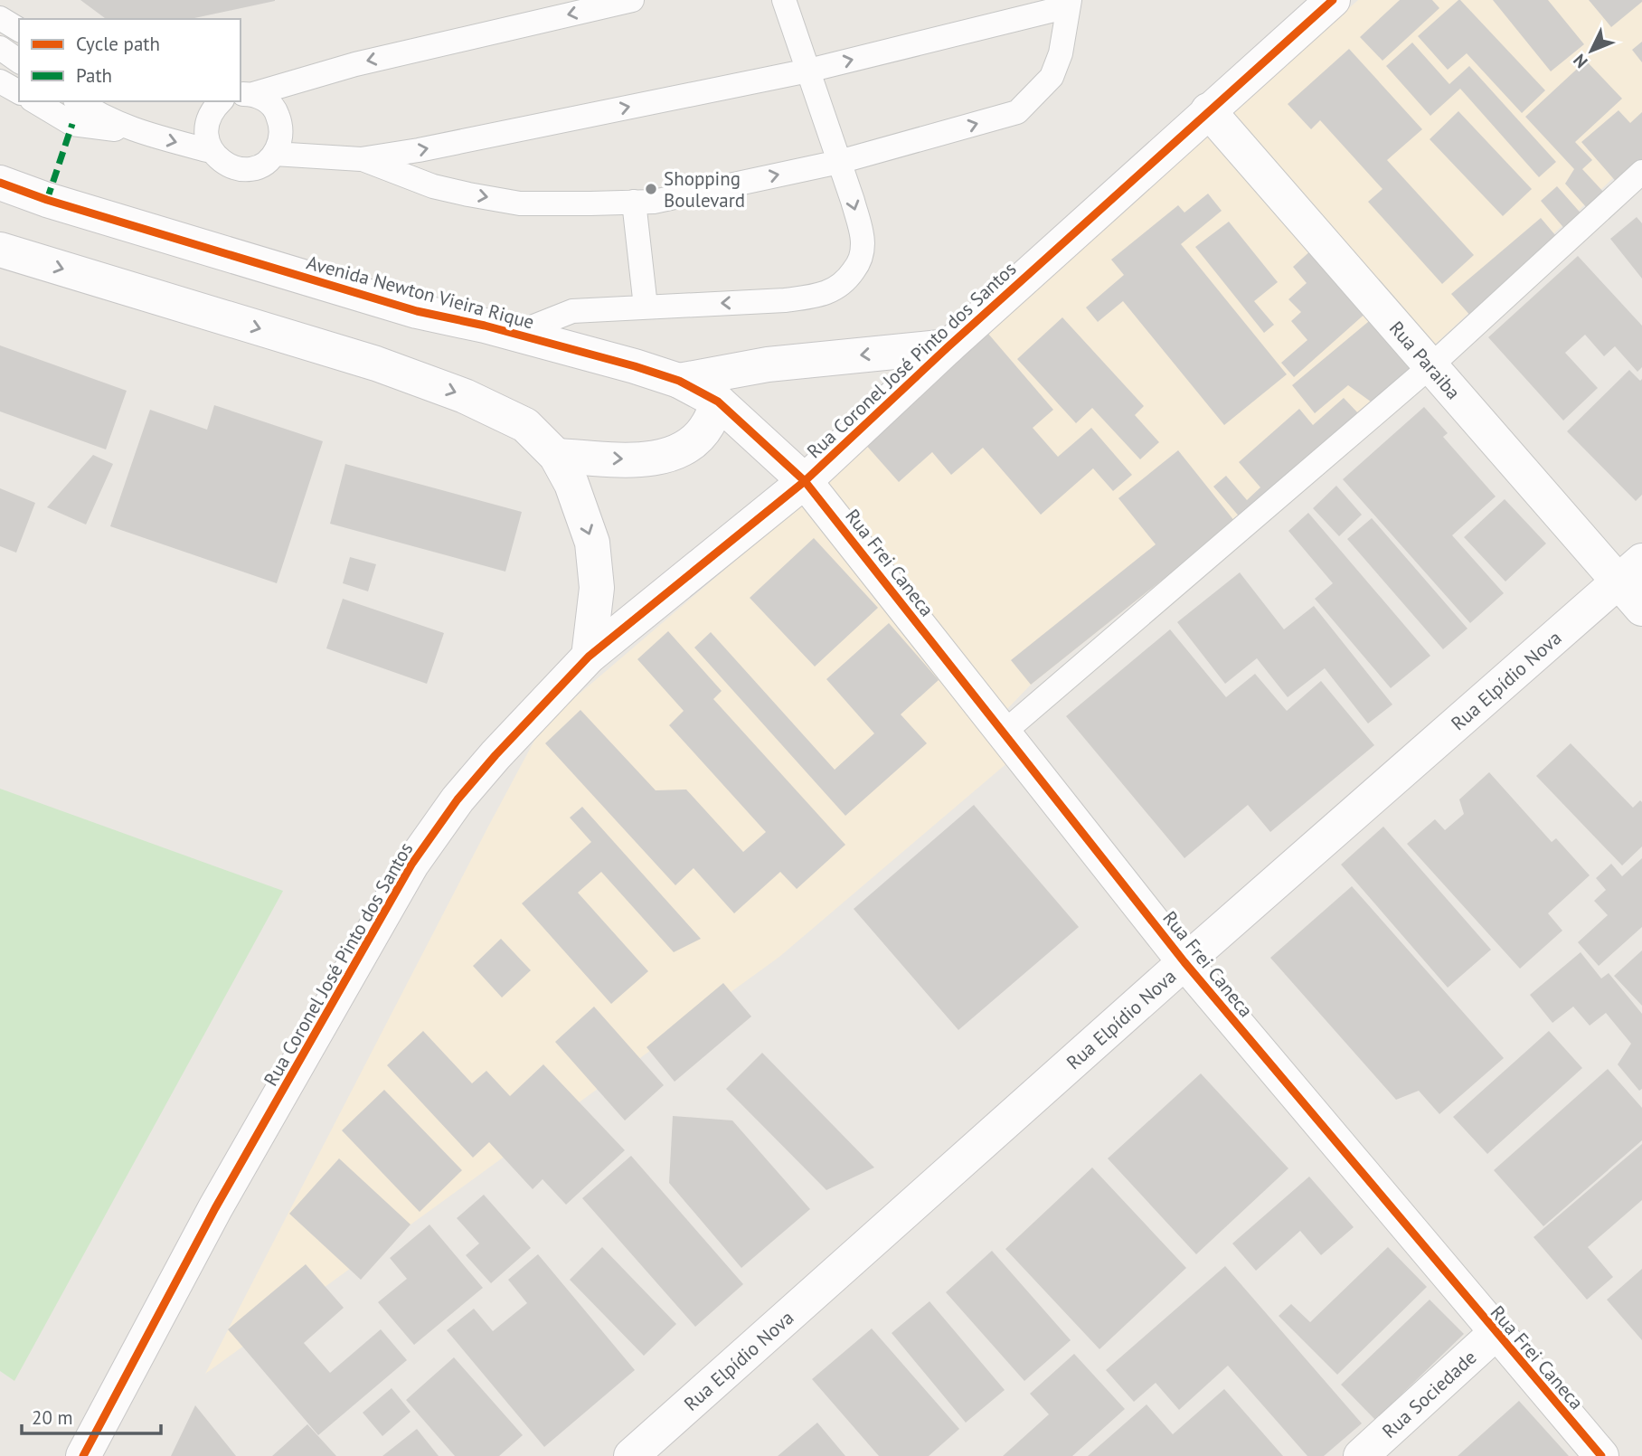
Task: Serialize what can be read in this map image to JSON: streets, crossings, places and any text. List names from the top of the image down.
{
  "streets": {
    "street": [
      "Avenida Newton Vieira Rique",
      "Rua Coronel José Pinto dos Santos",
      "Rua Paraiba",
      "Rua Frei Caneca",
      "Rua Elpídio Nova",
      "Rua Sociedade"
    ]
  },
  "crossings": [
    ["Avenida Newton Vieira Rique", "Rua Coronel José Pinto dos Santos"],
    ["Avenida Newton Vieira Rique", "Rua Frei Caneca"],
    ["Rua Coronel José Pinto dos Santos", "Rua Paraiba"],
    ["Rua Coronel José Pinto dos Santos", "Rua Frei Caneca"],
    ["Rua Paraiba", "Rua Elpídio Nova"],
    ["Rua Frei Caneca", "Rua Elpídio Nova"],
    ["Rua Frei Caneca", "Rua Sociedade"]
  ],
  "places": ["Shopping Boulevard"],
  "legend": ["Cycle path", "Path"],
  "scale_bar": "20 m",
  "north": "bottom left"
}
